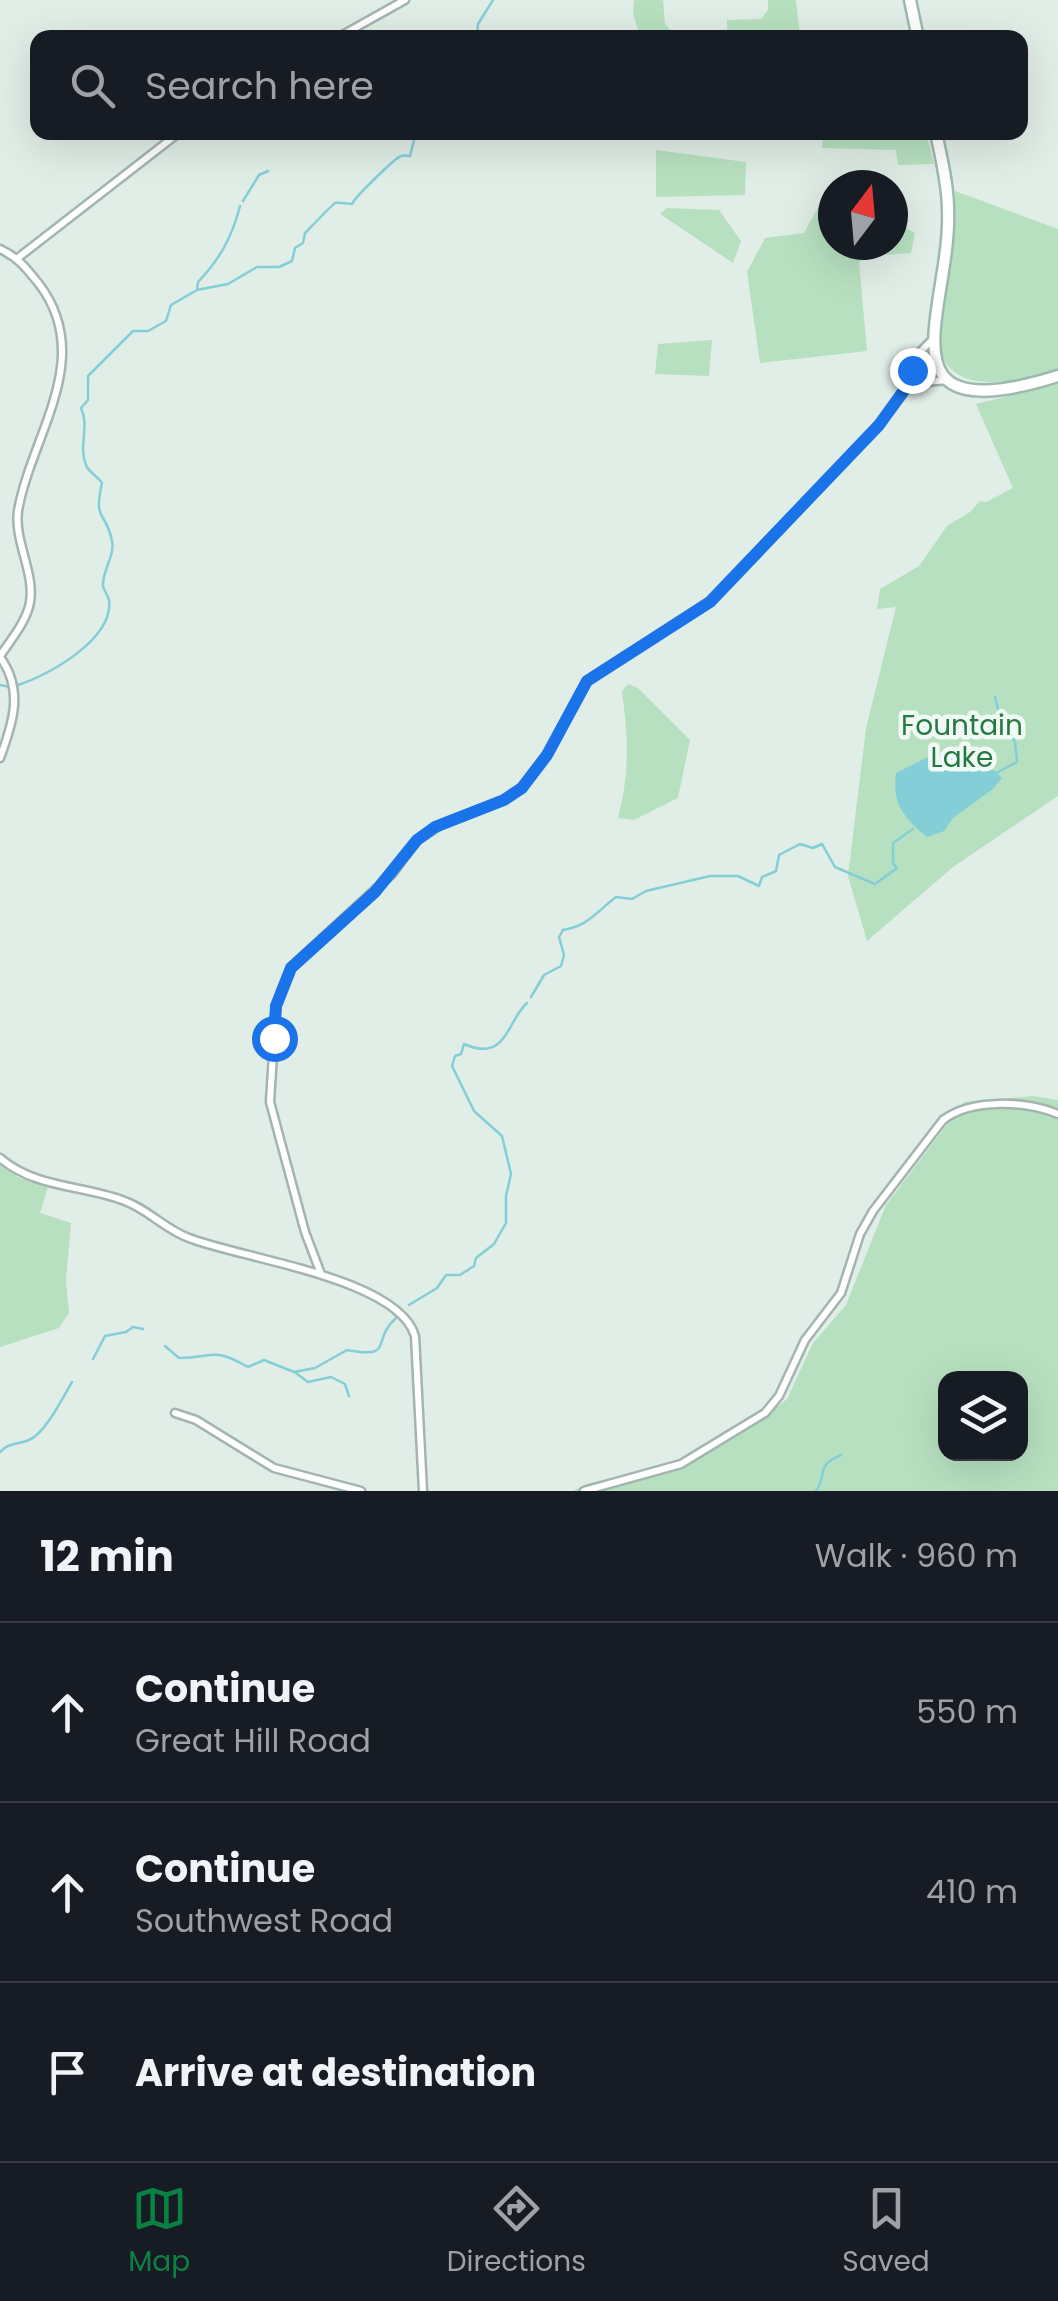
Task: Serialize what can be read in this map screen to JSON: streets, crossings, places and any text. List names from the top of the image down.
{
  "parks": ["Fountain Lake"],
  "north": "top",
  "page": {
    "search": "Search here",
    "heading": ["12 min", "Walk · 960 m"],
    "list": [
      ["Continue", "Great Hill Road", "550 m"],
      ["Continue", "Southwest Road", "410 m"],
      "Arrive at destination"
    ],
    "nav": ["Map", "Directions", "Saved"]
  }
}
